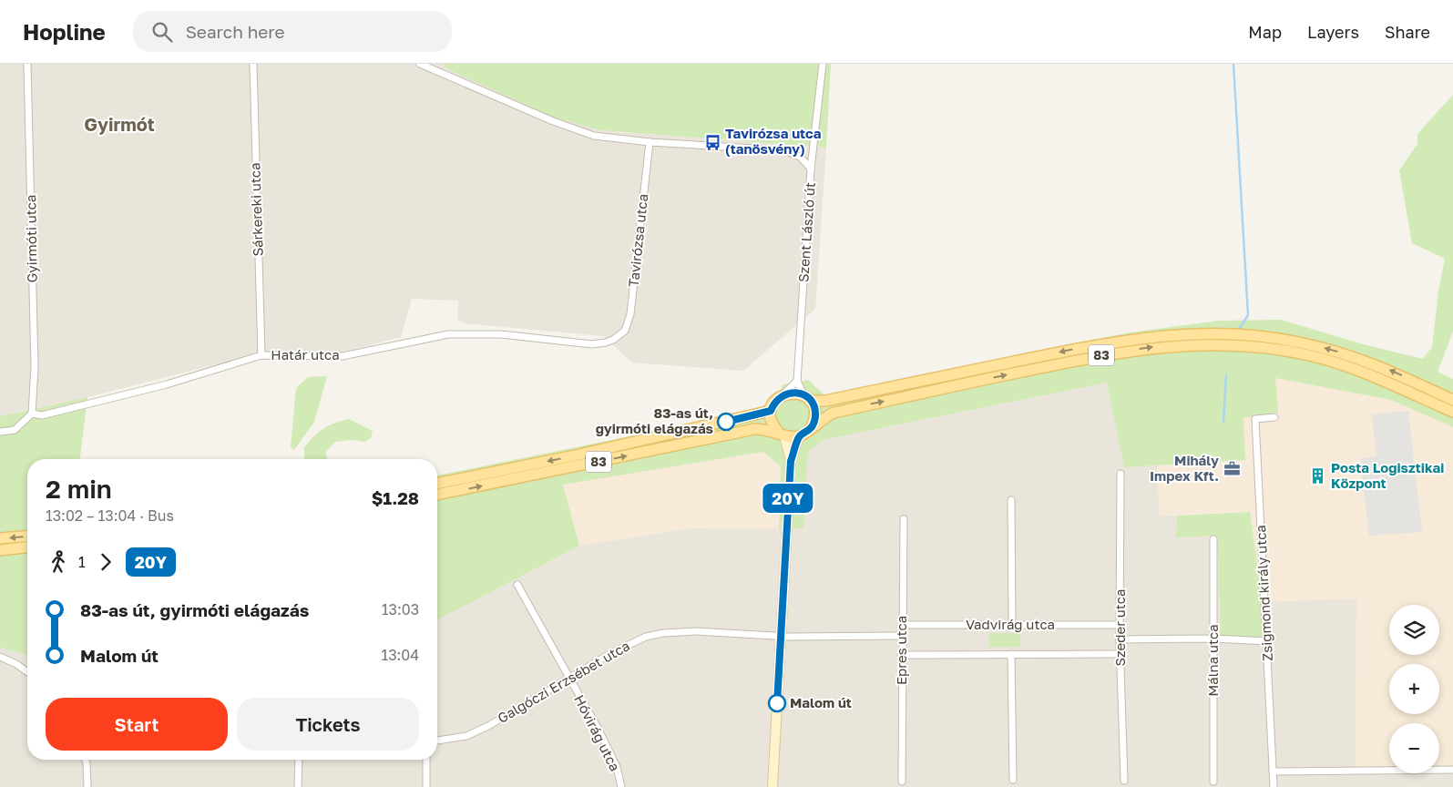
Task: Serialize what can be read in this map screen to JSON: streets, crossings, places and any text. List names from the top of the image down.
{
  "streets": {
    "main road": ["83"],
    "street": [
      "Sárkereki utca",
      "Szent László út",
      "Gyirmóti utca",
      "Tavirózsa utca",
      "Határ utca",
      "Zsigmond király utca",
      "Vadvirág utca",
      "Szeder utca",
      "Epres utca",
      "Málna utca",
      "Galgóczi Erzsébet utca",
      "Hóvirág utca"
    ]
  },
  "crossings": [
    ["Sárkereki utca", "Határ utca"],
    ["Szent László út", "Tavirózsa utca"],
    ["Szent László út", "83"],
    ["Gyirmóti utca", "Határ utca"],
    ["Tavirózsa utca", "Határ utca"],
    ["Vadvirág utca", "Szeder utca"],
    ["Vadvirág utca", "Epres utca"],
    ["Galgóczi Erzsébet utca", "Hóvirág utca"]
  ],
  "districts": ["Gyirmót"],
  "places": {
    "bus stop": ["Tavirózsa utca (tanösvény)"],
    "other": ["83-as út, gyirmóti elágazás", "Malom út"],
    "office": ["Mihály Impex Kft."],
    "building": ["Posta Logisztikai Központ"]
  },
  "lines": ["bus line 20Y"],
  "page": {
    "header": "Hopline",
    "search": "Search here",
    "nav": ["Map", "Layers", "Share"],
    "on_map": "20Y",
    "heading": ["2 min", "13:02 – 13:04 · Bus", "$1.28"],
    "legs": ["1", "20Y"],
    "list": [
      {
        "name": "83-as út, gyirmóti elágazás",
        "value": "13:03"
      },
      {
        "name": "Malom út",
        "value": "13:04"
      }
    ],
    "map_buttons": ["+", "−"],
    "buttons": ["Start", "Tickets"]
  }
}
